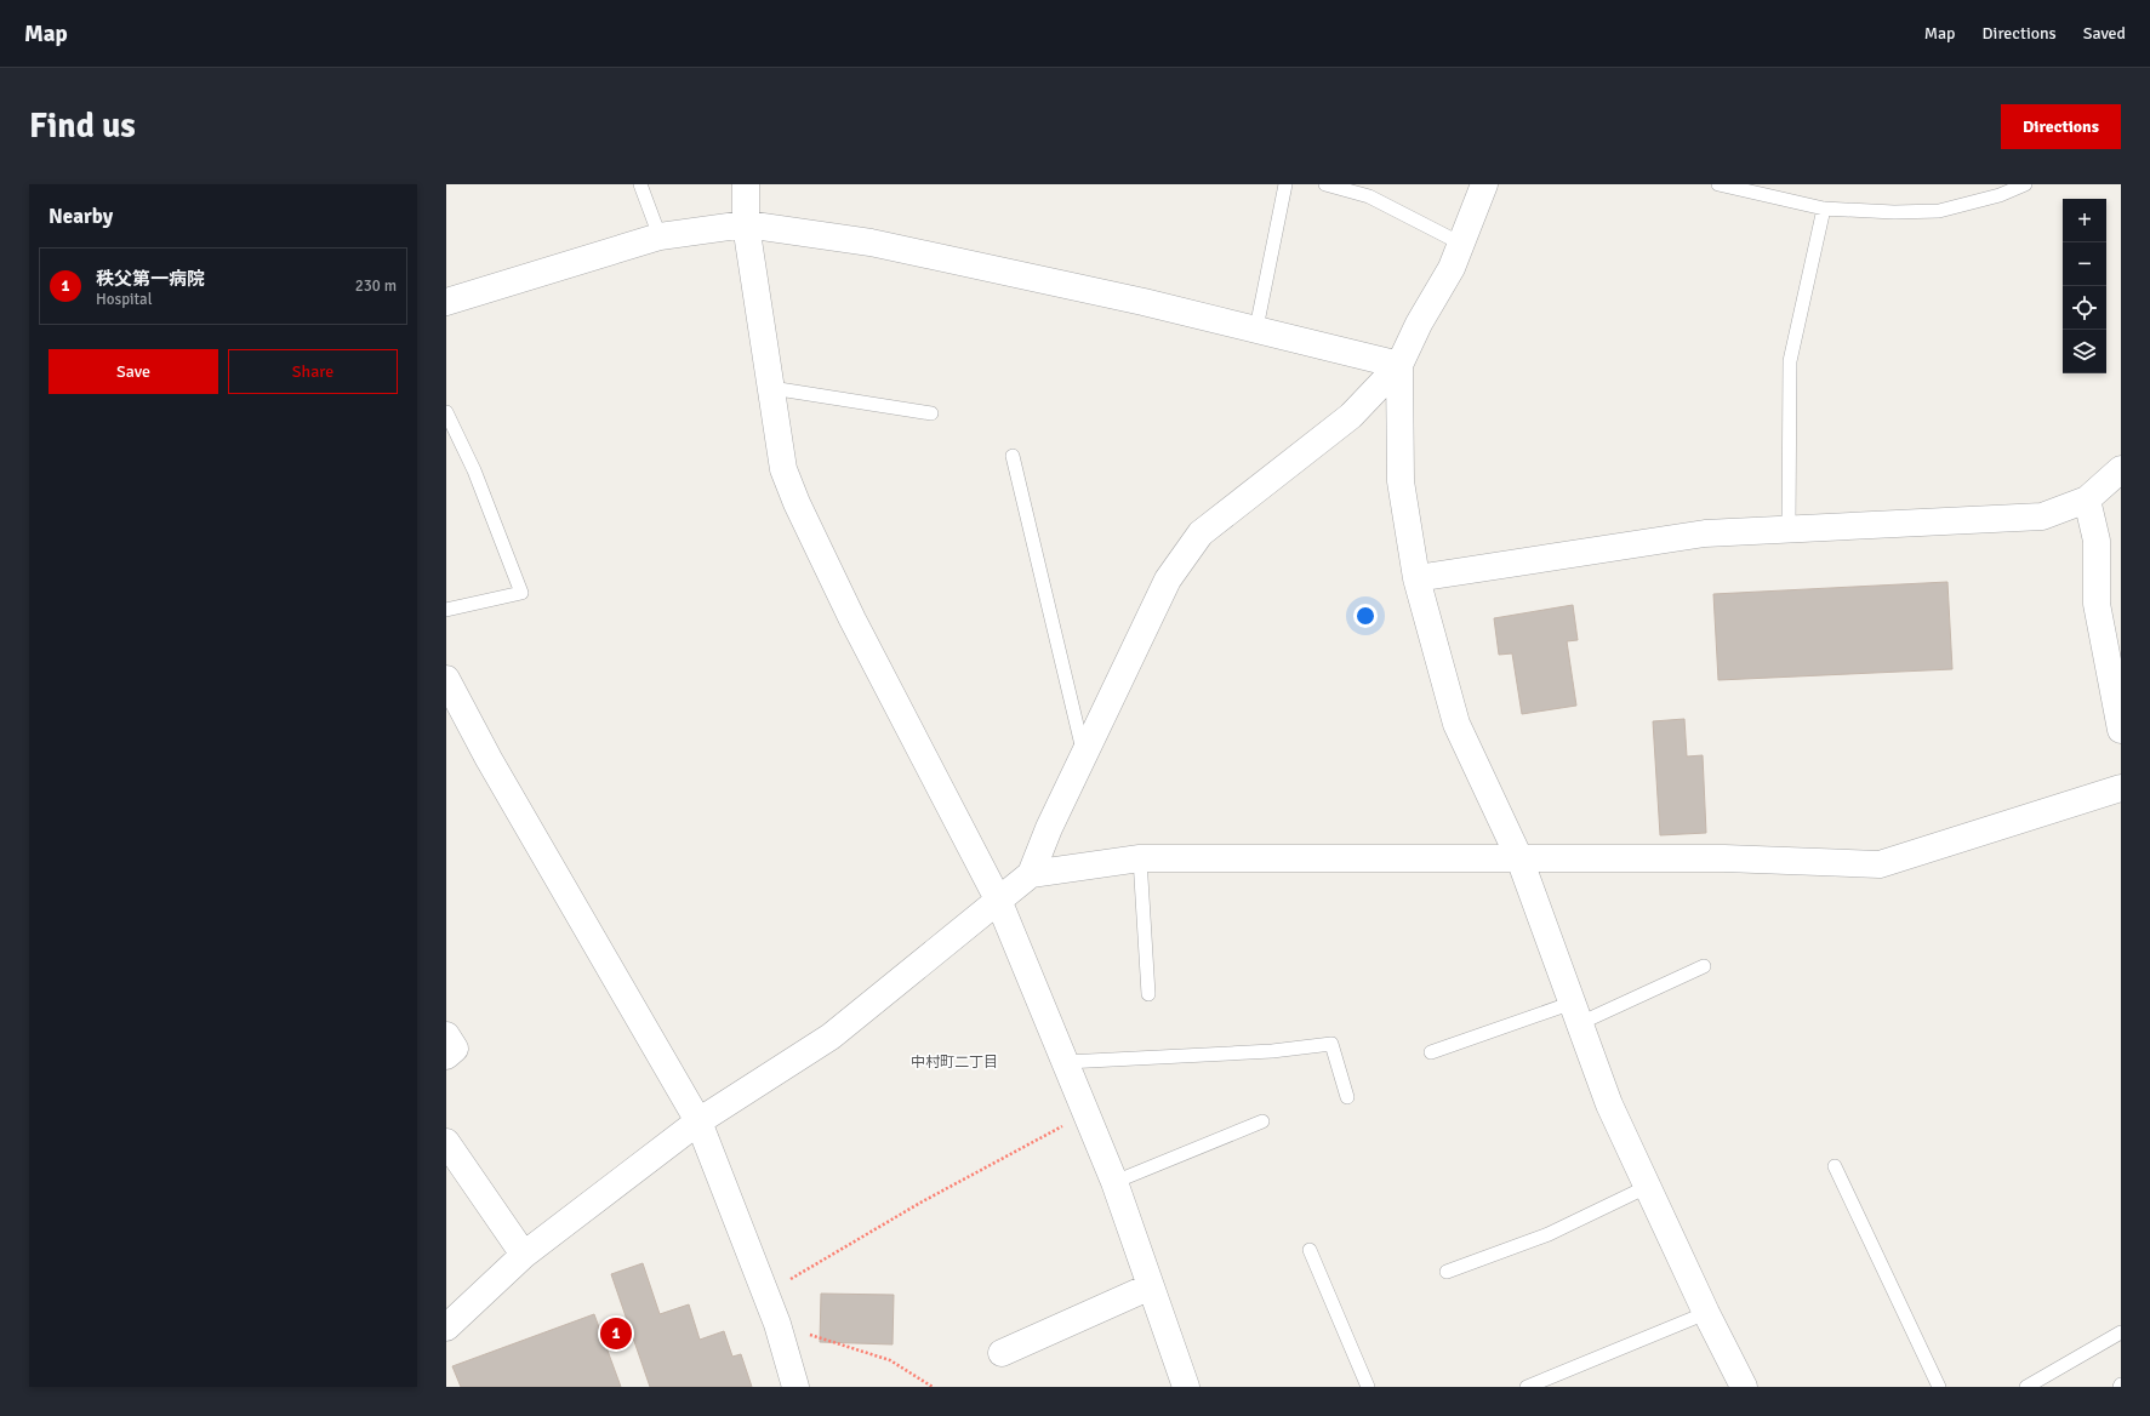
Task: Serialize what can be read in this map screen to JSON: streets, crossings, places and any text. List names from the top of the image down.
{
  "districts": ["中村町二丁目"],
  "page": {
    "header": "Map",
    "nav": ["Map", "Directions", "Saved"],
    "buttons": [
      "Directions",
      ["Save", "Share"]
    ],
    "title": "Find us",
    "heading": "Nearby",
    "map_buttons": ["+", "−"],
    "list": [
      {
        "mark": "1",
        "name": "秩父第一病院",
        "note": "Hospital",
        "value": "230 m"
      }
    ],
    "pins": "1"
  }
}
